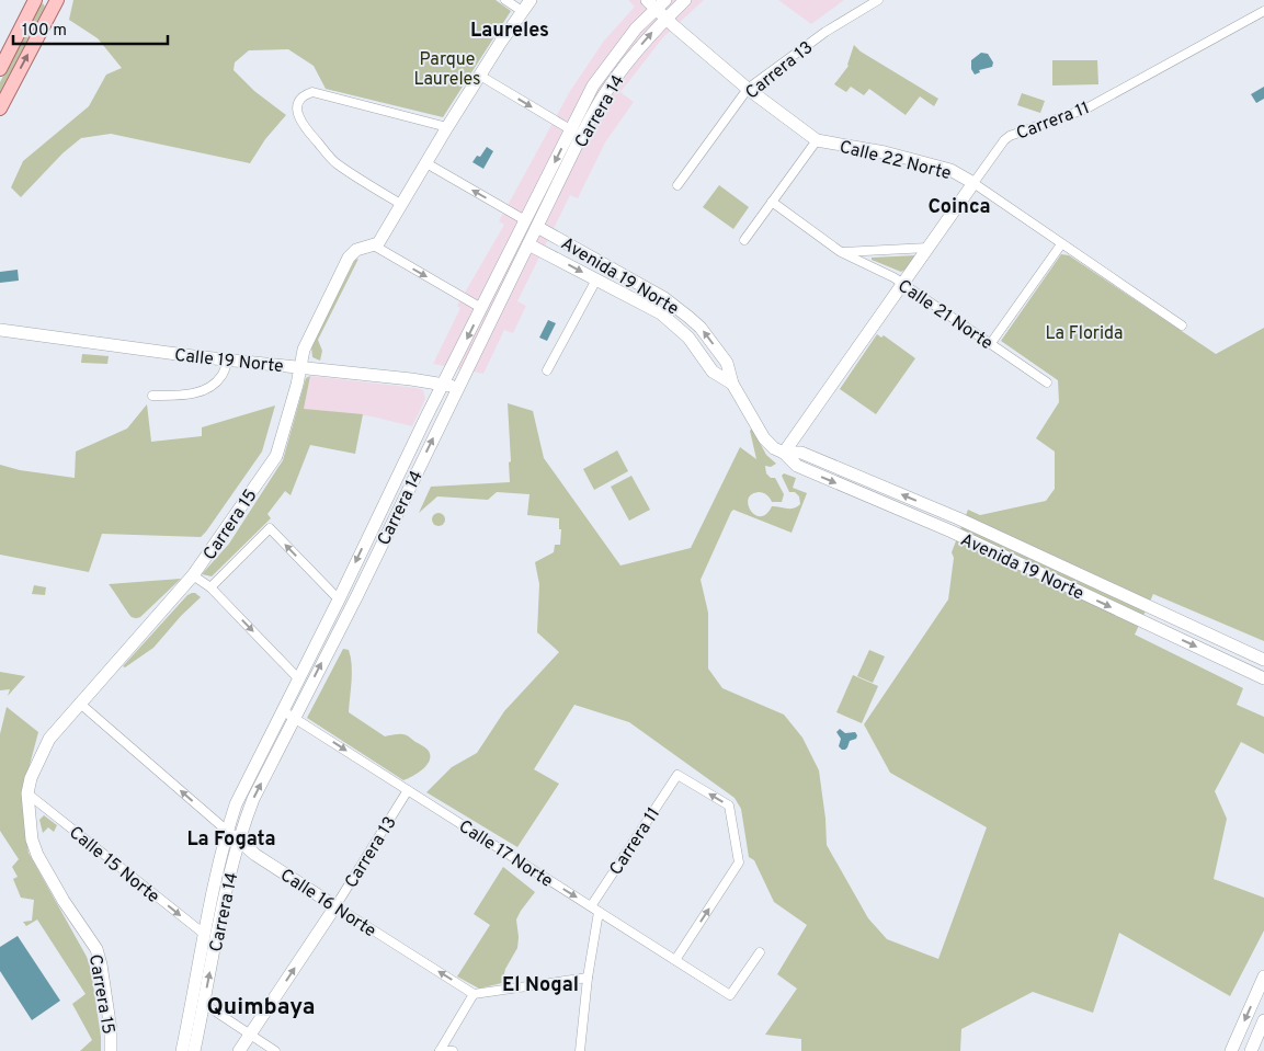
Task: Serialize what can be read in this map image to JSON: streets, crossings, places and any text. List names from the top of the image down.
{
  "streets": {
    "street": [
      "Carrera 13",
      "Carrera 14",
      "Carrera 11",
      "Calle 22 Norte",
      "Avenida 19 Norte",
      "Calle 21 Norte",
      "Calle 19 Norte",
      "Carrera 15",
      "Calle 17 Norte",
      "Calle 15 Norte",
      "Calle 16 Norte"
    ]
  },
  "crossings": [
    ["Carrera 13", "Calle 22 Norte"],
    ["Carrera 13", "Calle 17 Norte"],
    ["Carrera 13", "Calle 16 Norte"],
    ["Carrera 14", "Calle 22 Norte"],
    ["Carrera 14", "Avenida 19 Norte"],
    ["Carrera 14", "Calle 19 Norte"],
    ["Carrera 14", "Carrera 15"],
    ["Carrera 14", "Calle 17 Norte"],
    ["Carrera 14", "Calle 15 Norte"],
    ["Carrera 14", "Calle 16 Norte"],
    ["Carrera 11", "Calle 22 Norte"],
    ["Carrera 11", "Avenida 19 Norte"],
    ["Carrera 11", "Calle 21 Norte"],
    ["Carrera 11", "Calle 17 Norte"],
    ["Calle 19 Norte", "Carrera 15"],
    ["Carrera 15", "Calle 15 Norte"],
    ["Carrera 15", "Calle 16 Norte"]
  ],
  "one_way": ["Calle 17 Norte", "Calle 15 Norte", "Calle 16 Norte"],
  "districts": [
    "Laureles",
    "Coinca",
    "La Fogata",
    "El Nogal",
    "Quimbaya"
  ],
  "parks": ["Parque Laureles", "La Florida"],
  "scale_bar": "100 m"
}
